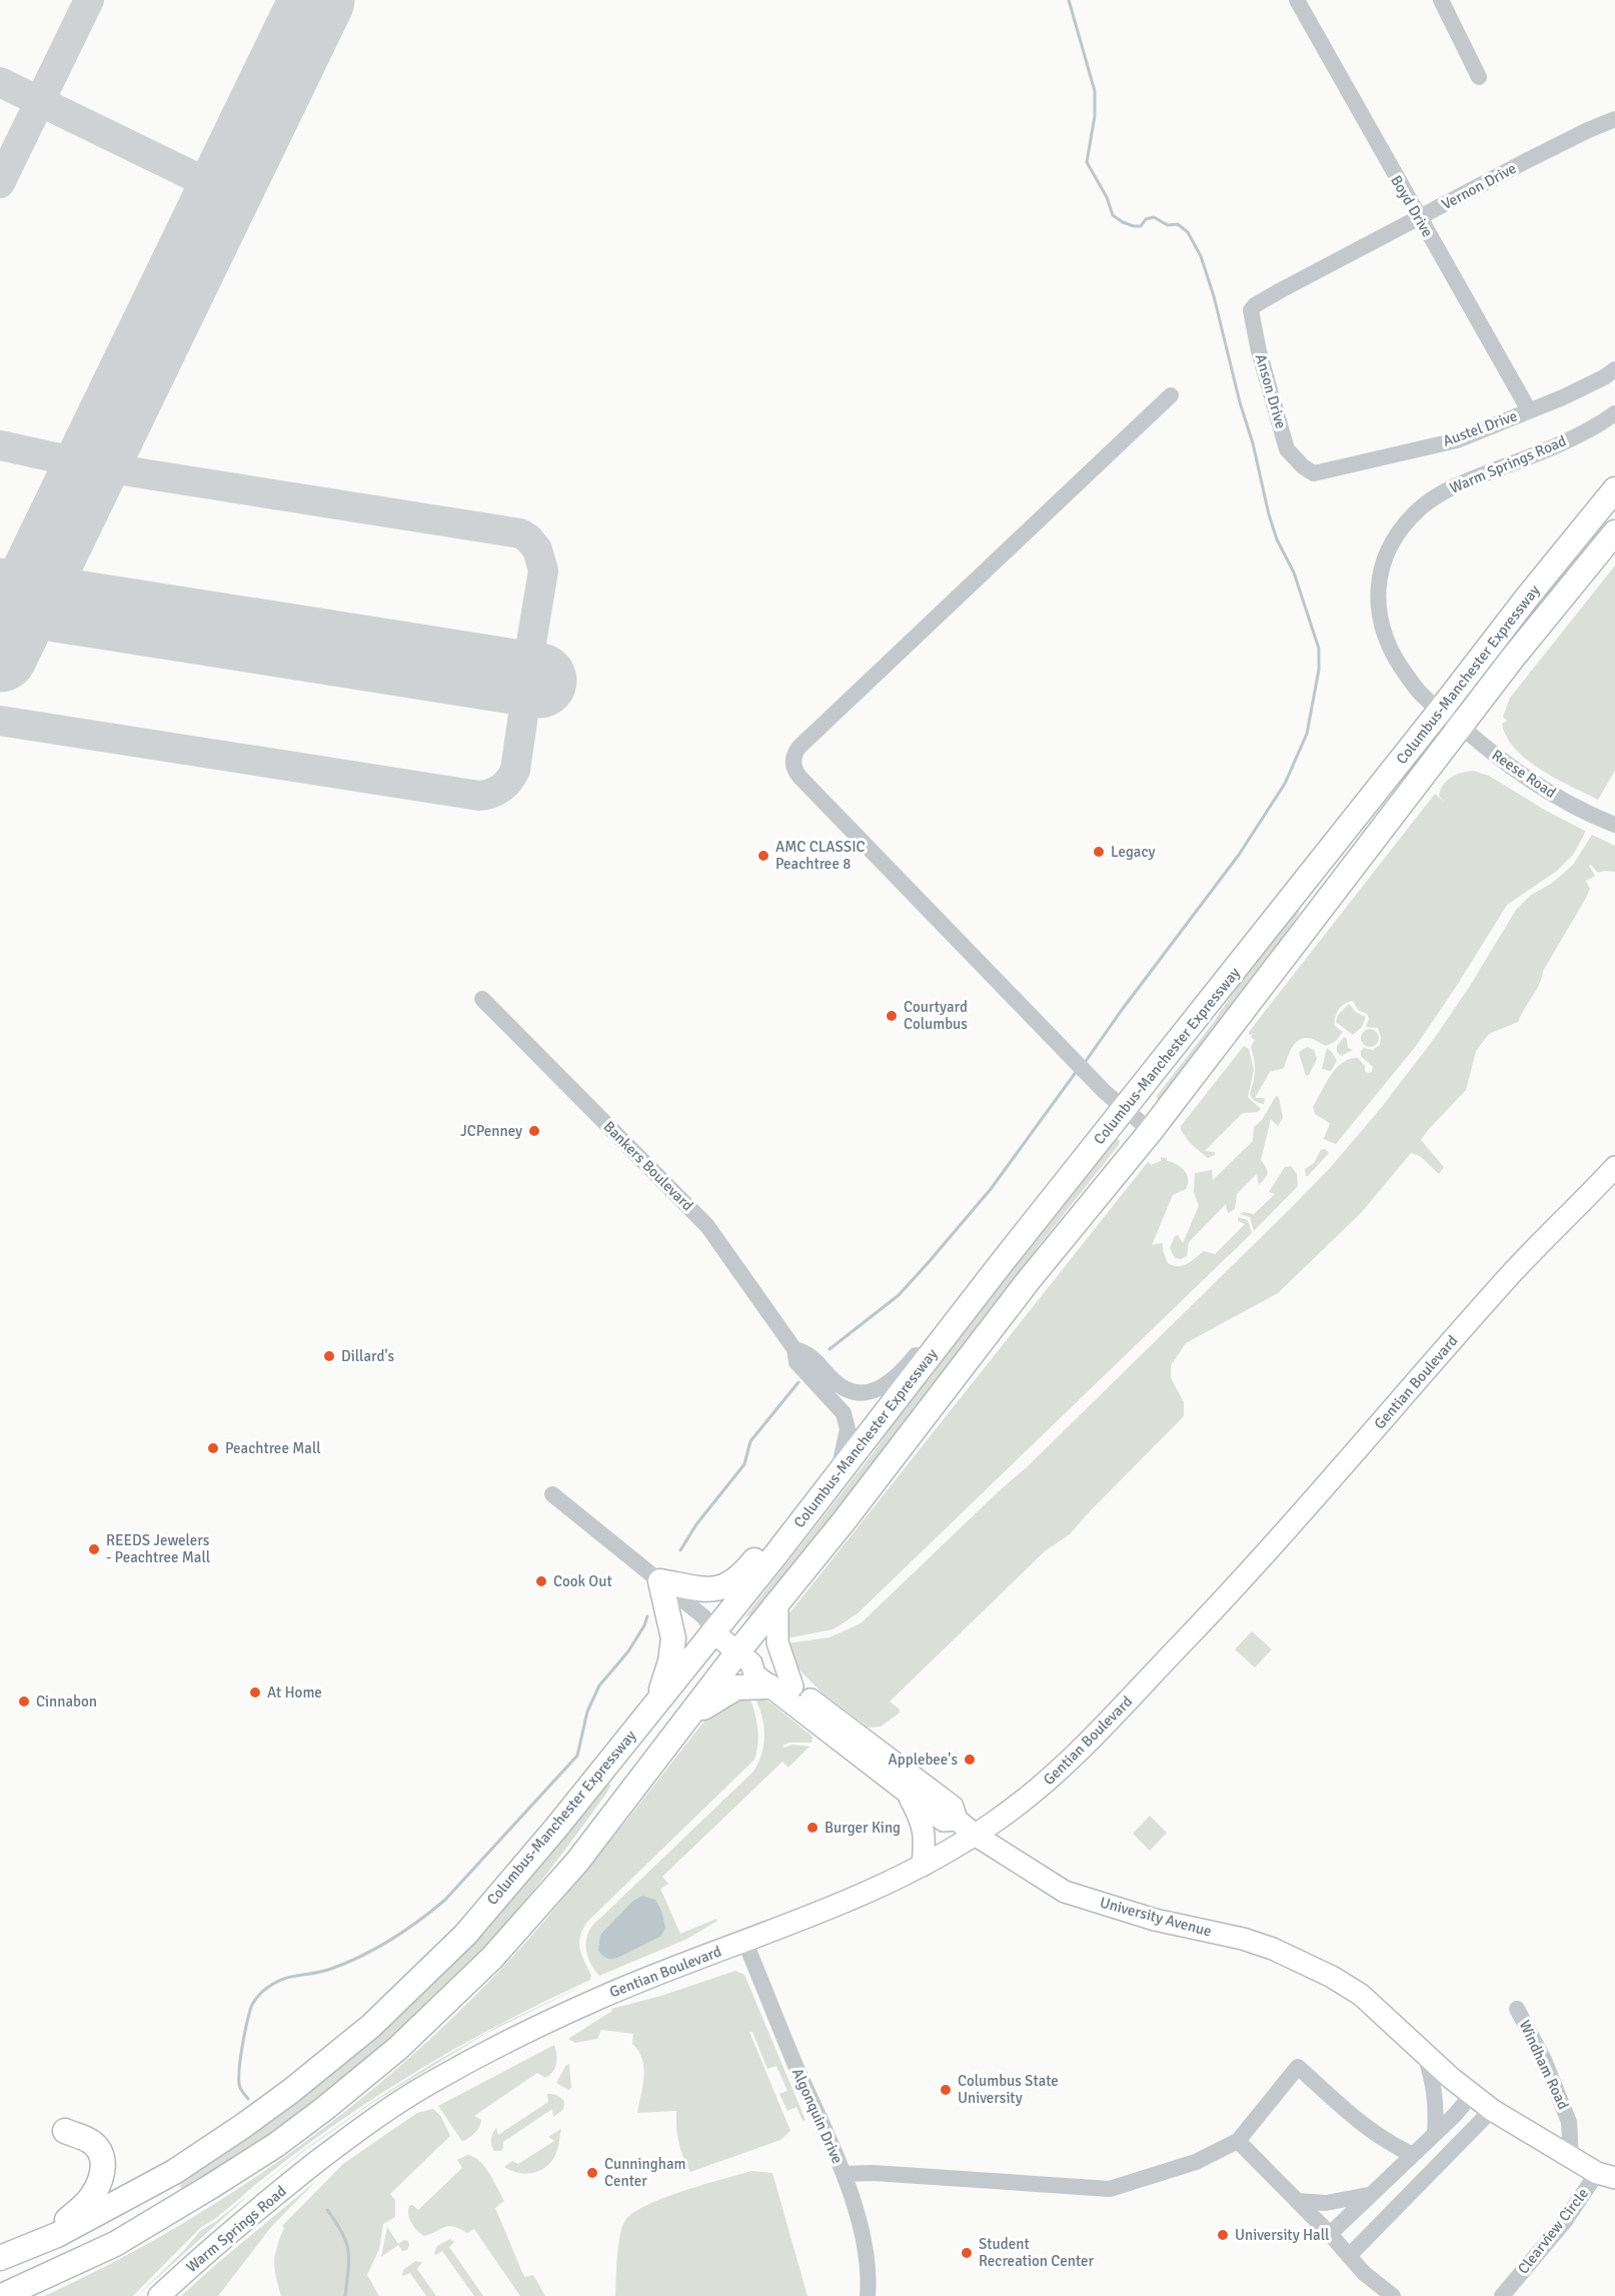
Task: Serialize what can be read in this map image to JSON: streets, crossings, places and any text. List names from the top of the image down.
{
  "streets": {
    "highway": ["Columbus-Manchester Expressway"],
    "main road": ["Warm Springs Road", "Gentian Boulevard", "University Avenue"],
    "street": [
      "Vernon Drive",
      "Boyd Drive",
      "Anson Drive",
      "Austel Drive",
      "Reese Road",
      "Bankers Boulevard",
      "Windham Road",
      "Algonquin Drive",
      "Clearview Circle"
    ]
  },
  "crossings": [
    ["Vernon Drive", "Boyd Drive"],
    ["Vernon Drive", "Anson Drive"],
    ["Boyd Drive", "Austel Drive"],
    ["Anson Drive", "Austel Drive"],
    ["Warm Springs Road", "Columbus-Manchester Expressway"],
    ["Warm Springs Road", "Reese Road"],
    ["Warm Springs Road", "Gentian Boulevard"],
    ["Columbus-Manchester Expressway", "Reese Road"],
    ["Columbus-Manchester Expressway", "Bankers Boulevard"],
    ["Columbus-Manchester Expressway", "University Avenue"],
    ["Gentian Boulevard", "University Avenue"],
    ["Gentian Boulevard", "Algonquin Drive"],
    ["University Avenue", "Windham Road"],
    ["University Avenue", "Clearview Circle"]
  ],
  "places": [
    "Legacy",
    "AMC CLASSIC Peachtree 8",
    "Courtyard Columbus",
    "JCPenney",
    "Dillard's",
    "Peachtree Mall",
    "REEDS Jewelers - Peachtree Mall",
    "Cook Out",
    "At Home",
    "Cinnabon",
    "Applebee's",
    "Burger King",
    "Columbus State University",
    "Cunningham Center",
    "University Hall",
    "Student Recreation Center"
  ]
}
